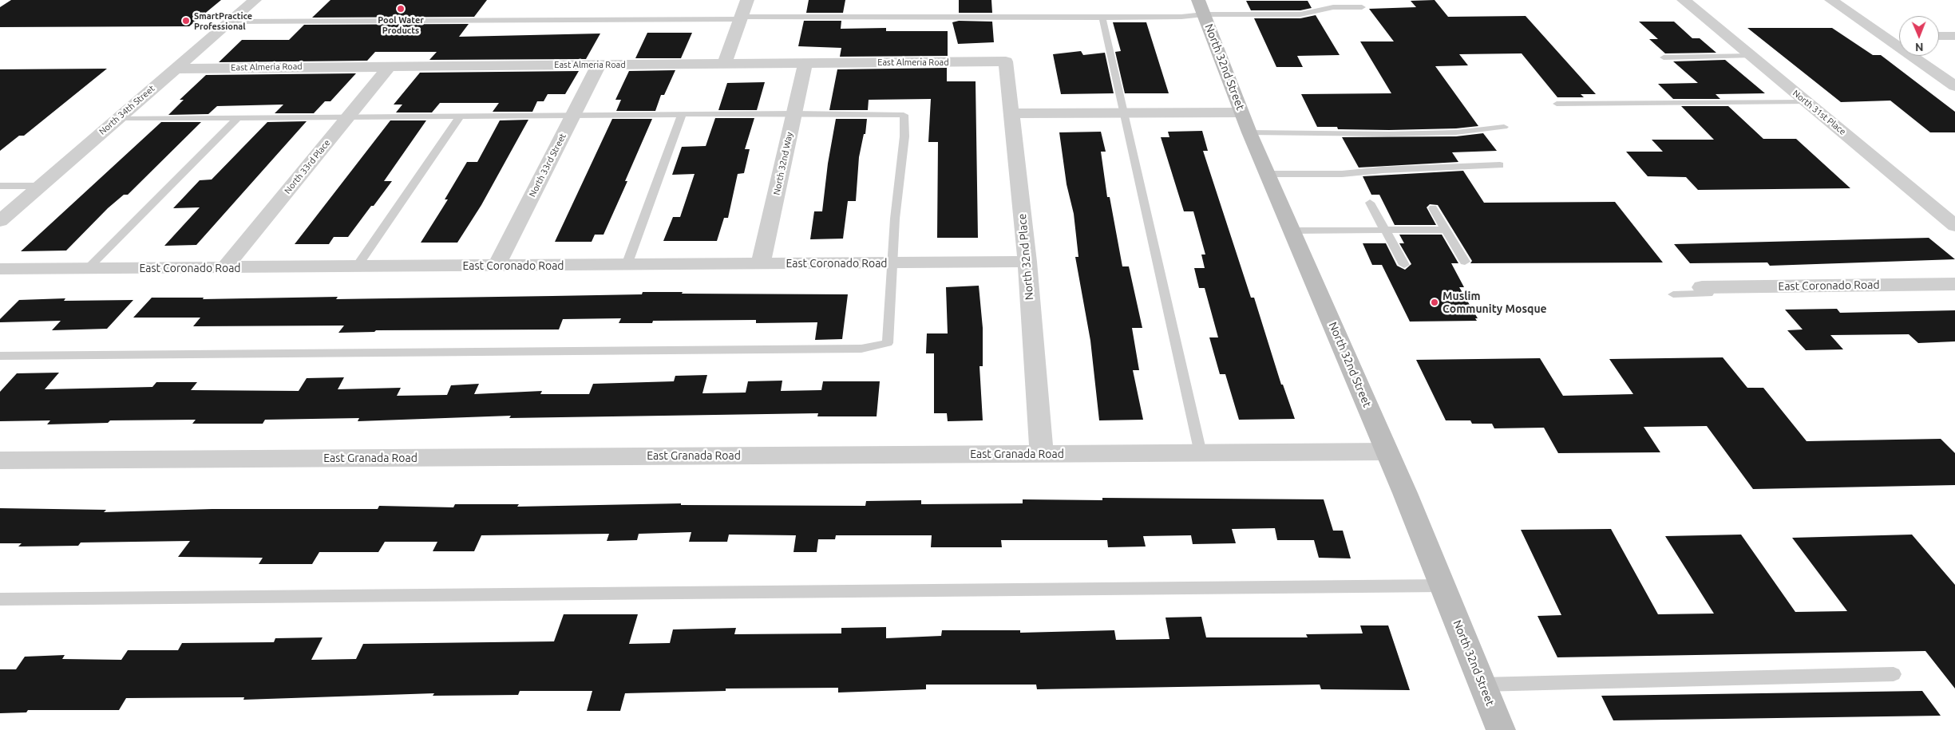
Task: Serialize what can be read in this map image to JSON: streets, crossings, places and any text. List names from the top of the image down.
{
  "streets": {
    "main road": ["North 32nd Street"],
    "street": [
      "East Almeria Road",
      "North 34th Street",
      "North 31st Place",
      "North 32nd Way",
      "North 33rd Street",
      "North 33rd Place",
      "North 32nd Place",
      "East Coronado Road",
      "East Granada Road"
    ]
  },
  "crossings": [
    ["East Almeria Road", "North 34th Street"],
    ["East Almeria Road", "North 32nd Way"],
    ["East Almeria Road", "North 33rd Street"],
    ["East Almeria Road", "North 33rd Place"],
    ["East Almeria Road", "North 32nd Place"],
    ["North 32nd Street", "East Granada Road"],
    ["North 32nd Way", "East Coronado Road"],
    ["North 33rd Street", "East Coronado Road"],
    ["North 33rd Place", "East Coronado Road"],
    ["North 32nd Place", "East Coronado Road"],
    ["North 32nd Place", "East Granada Road"]
  ],
  "places": ["Pool Water Products", "SmartPractice Professional", "Muslim Community Mosque"],
  "north": "bottom"
}
